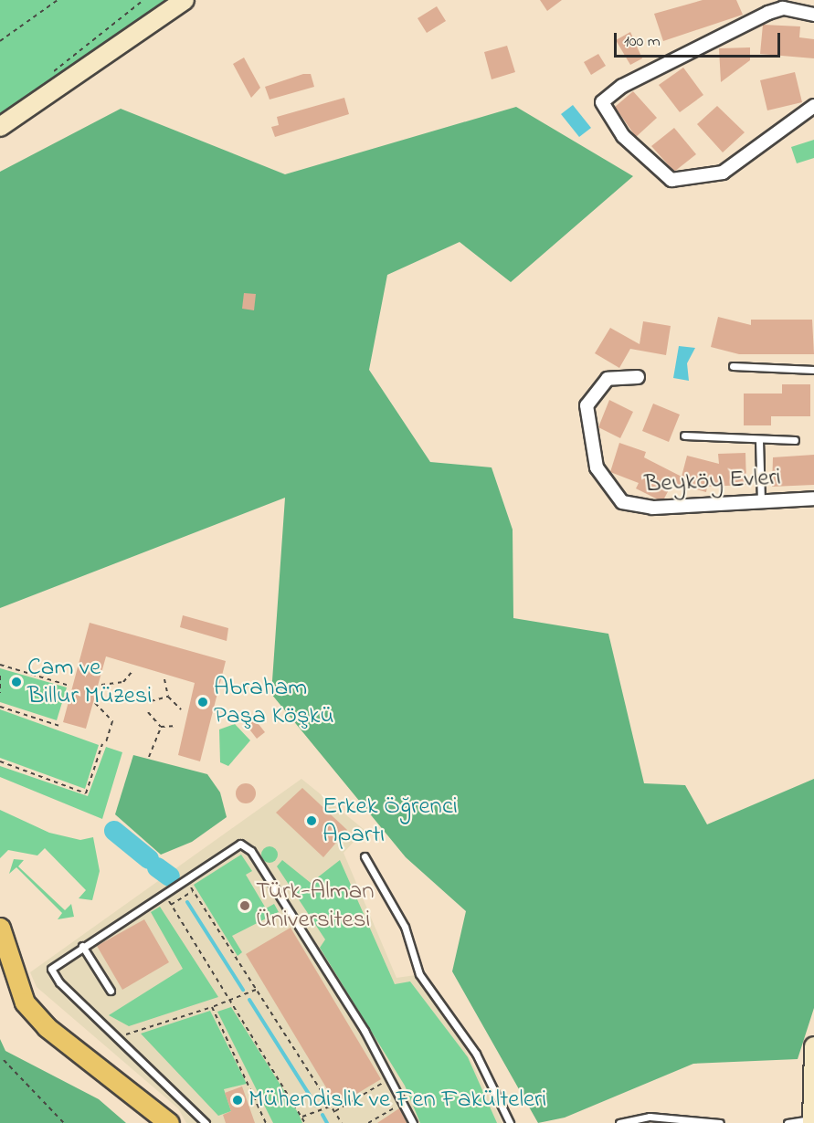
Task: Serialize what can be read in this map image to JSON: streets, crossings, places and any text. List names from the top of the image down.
{
  "streets": {
    "street": ["Beyköy Evleri"]
  },
  "places": [
    "Cam ve Billur Müzesi",
    "Abraham Paşa Köşkü",
    "Erkek Öğrenci Apartı",
    "Türk-Alman Üniversitesi",
    "Mühendislik ve Fen Fakülteleri"
  ],
  "scale_bar": "100 m"
}
